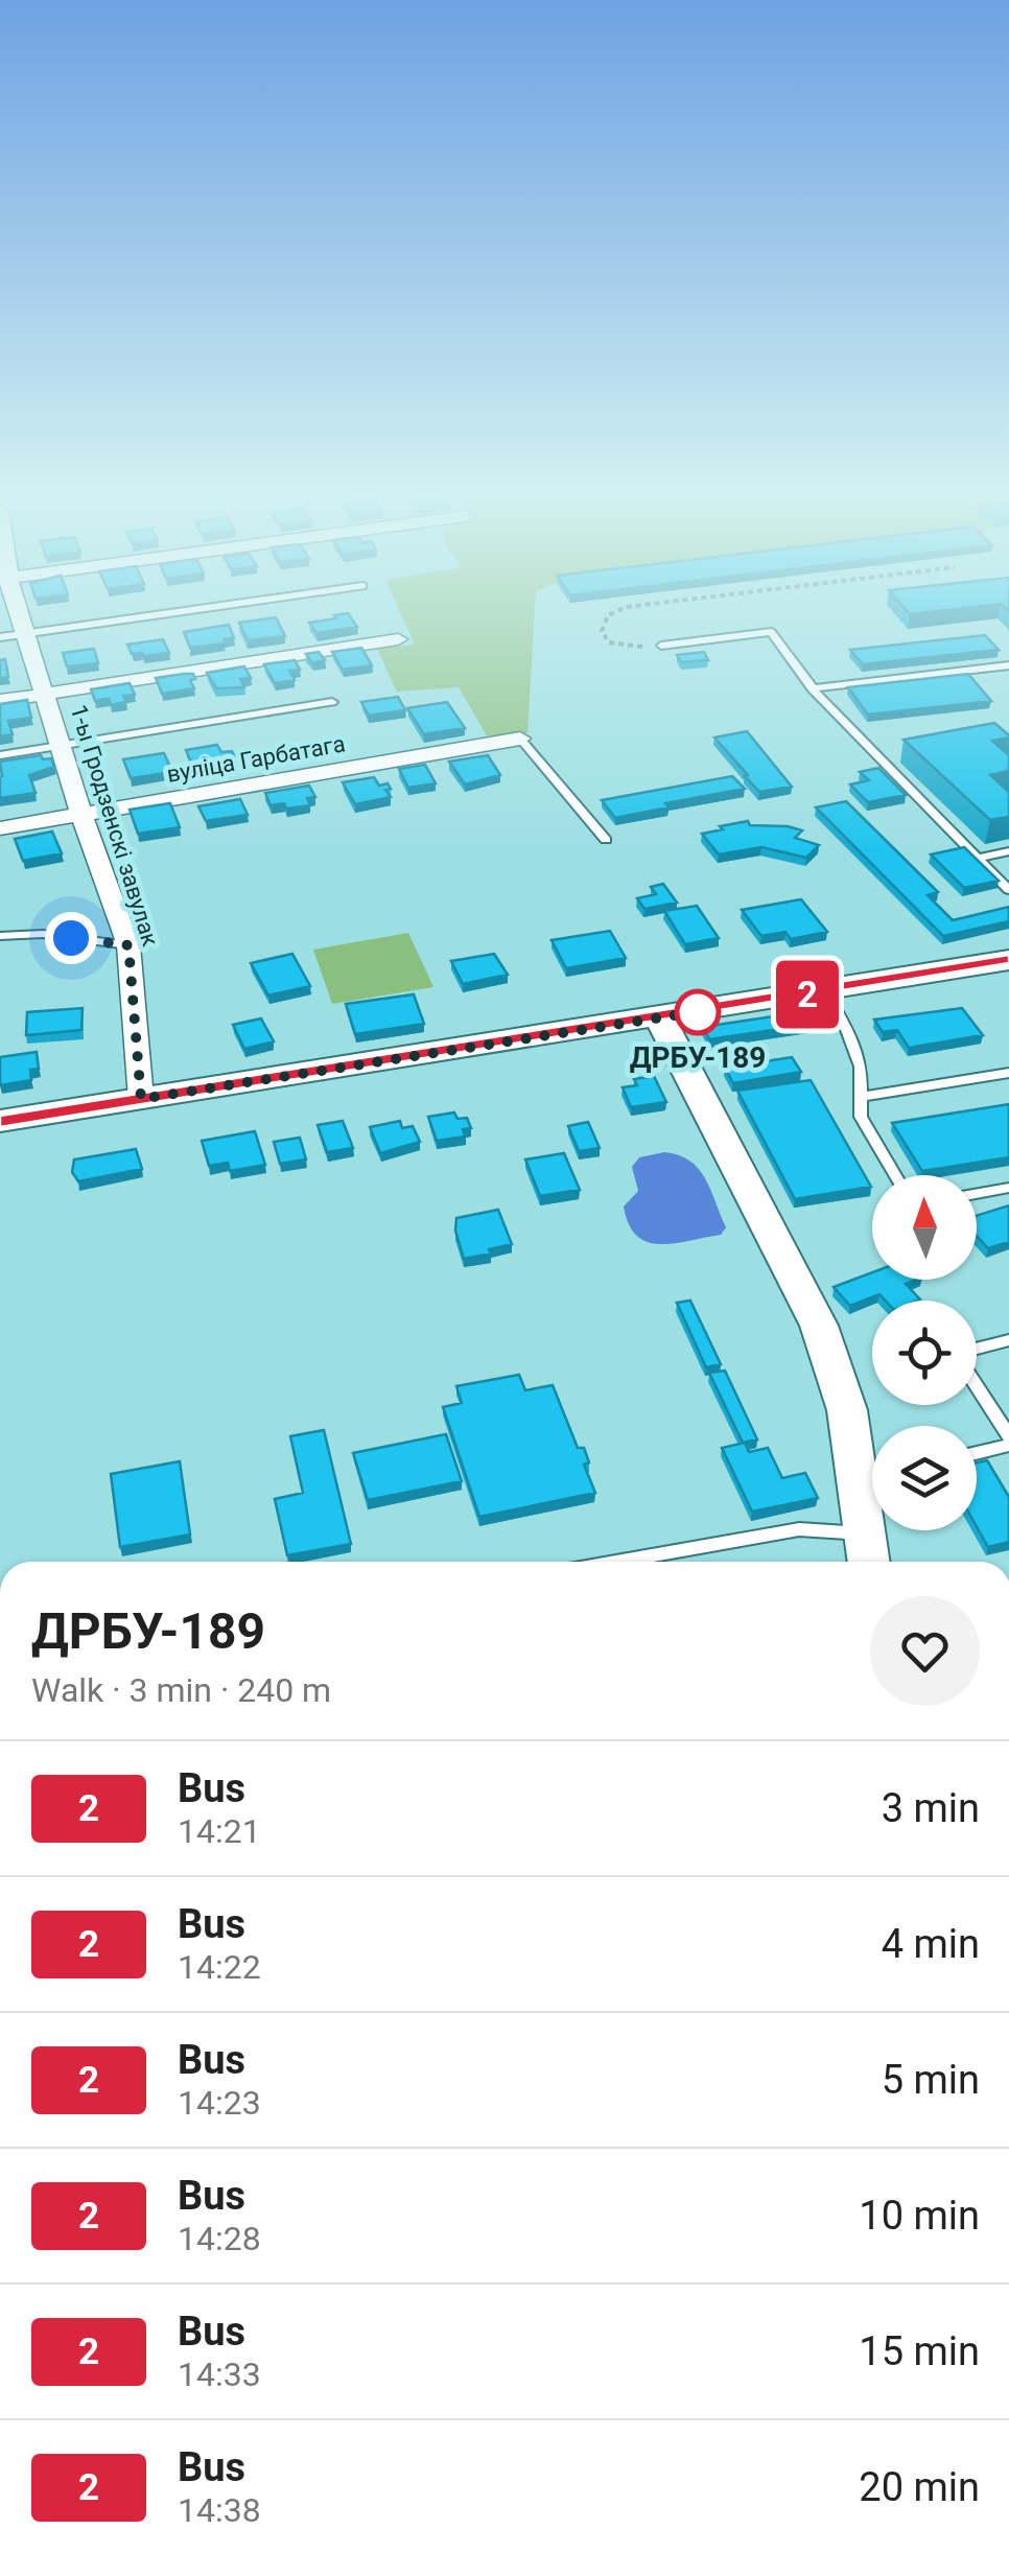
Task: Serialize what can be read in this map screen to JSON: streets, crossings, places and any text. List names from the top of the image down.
{
  "streets": {
    "street": ["вуліца Гарбатага", "1-ы Гродзенскі завулак"]
  },
  "crossings": [
    ["вуліца Гарбатага", "1-ы Гродзенскі завулак"]
  ],
  "places": ["ДРБУ-189"],
  "lines": ["bus line 2"],
  "north": "top",
  "page": {
    "on_map": "2",
    "heading": ["ДРБУ-189", "Walk · 3 min · 240 m"],
    "list": [
      {
        "mark": "2",
        "name": "Bus",
        "note": "14:21",
        "value": "3 min"
      },
      {
        "mark": "2",
        "name": "Bus",
        "note": "14:22",
        "value": "4 min"
      },
      {
        "mark": "2",
        "name": "Bus",
        "note": "14:23",
        "value": "5 min"
      },
      {
        "mark": "2",
        "name": "Bus",
        "note": "14:28",
        "value": "10 min"
      },
      {
        "mark": "2",
        "name": "Bus",
        "note": "14:33",
        "value": "15 min"
      },
      {
        "mark": "2",
        "name": "Bus",
        "note": "14:38",
        "value": "20 min"
      }
    ]
  }
}
